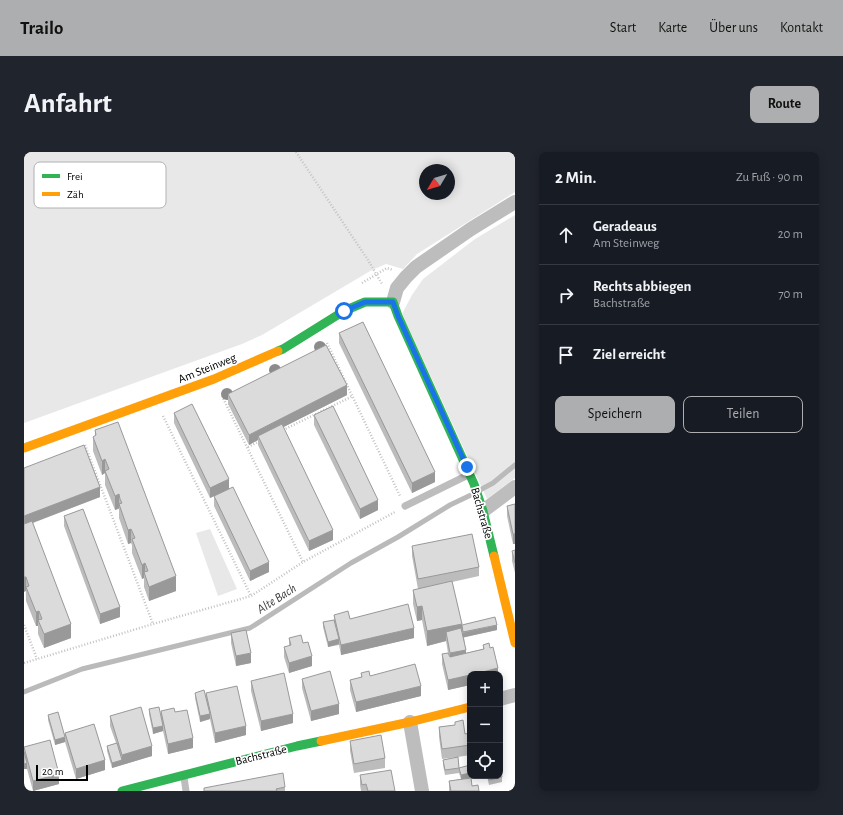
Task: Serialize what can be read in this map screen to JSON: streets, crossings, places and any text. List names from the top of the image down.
{
  "streets": {
    "street": ["Am Steinweg", "Bachstraße"]
  },
  "crossings": [
    ["Am Steinweg", "Bachstraße"]
  ],
  "water": ["Alte Bach"],
  "legend": ["Frei", "Zäh"],
  "scale_bar": "20 m",
  "north": "bottom left",
  "page": {
    "header": "Trailo",
    "nav": [
      "Start",
      "Karte",
      "Über uns",
      "Kontakt"
    ],
    "buttons": [
      "Route",
      ["Speichern", "Teilen"]
    ],
    "title": "Anfahrt",
    "heading": ["2 Min.", "Zu Fuß · 90 m"],
    "list": [
      ["Geradeaus", "Am Steinweg", "20 m"],
      ["Rechts abbiegen", "Bachstraße", "70 m"],
      "Ziel erreicht"
    ],
    "map_buttons": ["+", "−"],
    "scale": "20 m"
  }
}
